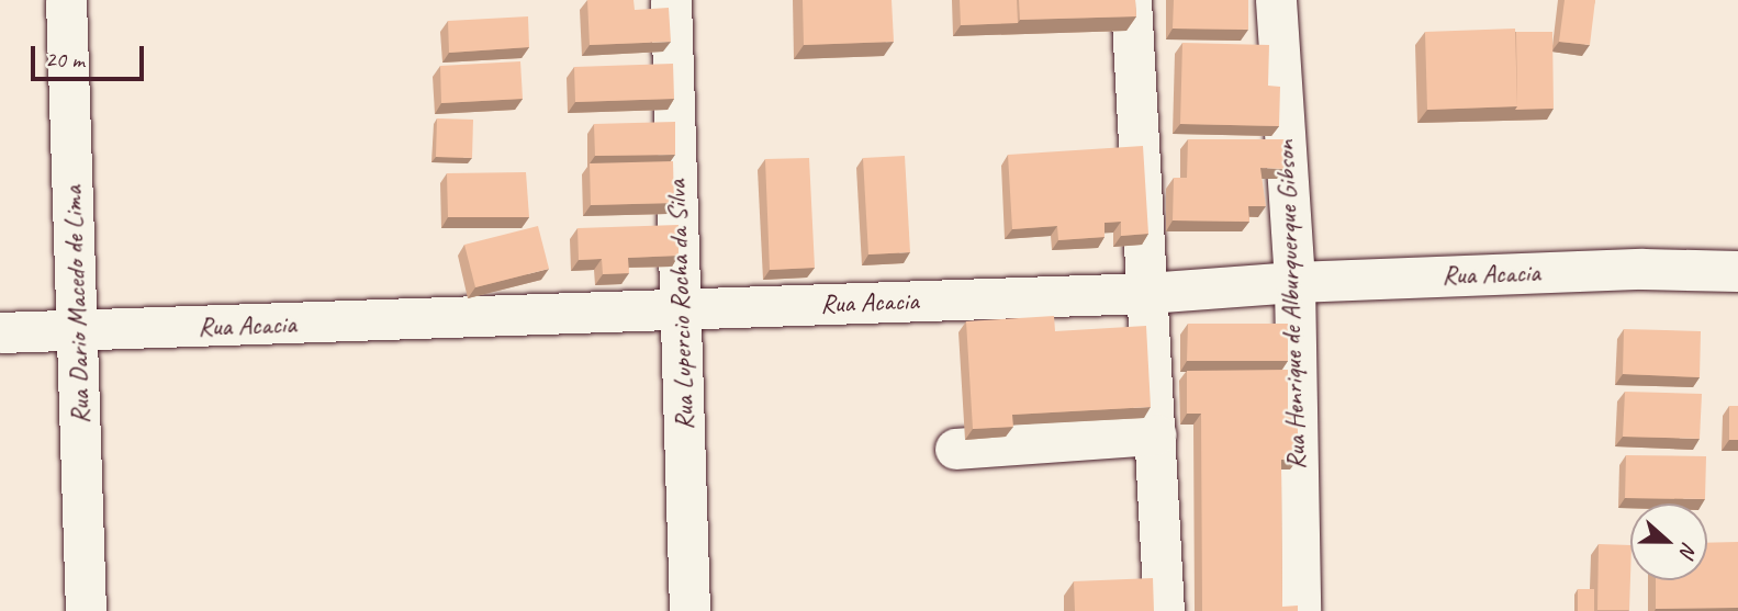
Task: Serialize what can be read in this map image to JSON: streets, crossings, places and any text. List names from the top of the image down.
{
  "streets": {
    "street": [
      "Rua Acacia",
      "Rua Dario Macedo de Lima",
      "Rua Lupercio Rocha da Silva",
      "Rua Henrique de Alburquerque Gibson"
    ]
  },
  "crossings": [
    ["Rua Acacia", "Rua Dario Macedo de Lima"],
    ["Rua Acacia", "Rua Lupercio Rocha da Silva"],
    ["Rua Acacia", "Rua Henrique de Alburquerque Gibson"]
  ],
  "scale_bar": "20 m",
  "north": "right"
}
